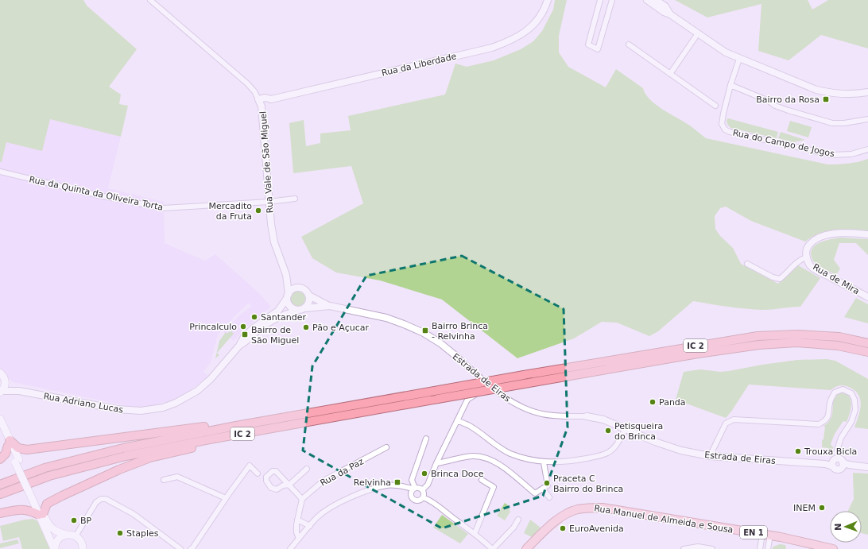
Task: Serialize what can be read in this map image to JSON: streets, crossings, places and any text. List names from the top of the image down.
{
  "streets": {
    "highway": ["IC 2"],
    "main road": ["Rua Adriano Lucas", "Rua Manuel de Almeida e Sousa", "EN 1"],
    "street": [
      "Rua da Liberdade",
      "Rua do Campo de Jogos",
      "Rua Vale de São Miguel",
      "Rua da Quinta da Oliveira Torta",
      "Rua de Mira",
      "Estrada de Eiras",
      "Rua da Paz"
    ]
  },
  "crossings": [
    ["Rua da Liberdade", "Rua Vale de São Miguel"],
    ["Rua Vale de São Miguel", "Rua da Quinta da Oliveira Torta"],
    ["Rua Vale de São Miguel", "Estrada de Eiras"],
    ["Rua Vale de São Miguel", "Rua Adriano Lucas"],
    ["Estrada de Eiras", "Rua Adriano Lucas"]
  ],
  "places": {
    "transit": [
      "Bairro da Rosa",
      "Bairro Brinca - Relvinha",
      "Bairro de São Miguel",
      "Relvinha"
    ],
    "other": [
      "Mercadito da Fruta",
      "Santander",
      "Princalculo",
      "Pão e Açucar",
      "Panda",
      "Petisqueira do Brinca",
      "Trouxa Bicla",
      "Brinca Doce",
      "Praceta C Bairro do Brinca",
      "INEM",
      "BP",
      "EuroAvenida",
      "Staples"
    ]
  },
  "north": "left"
}
